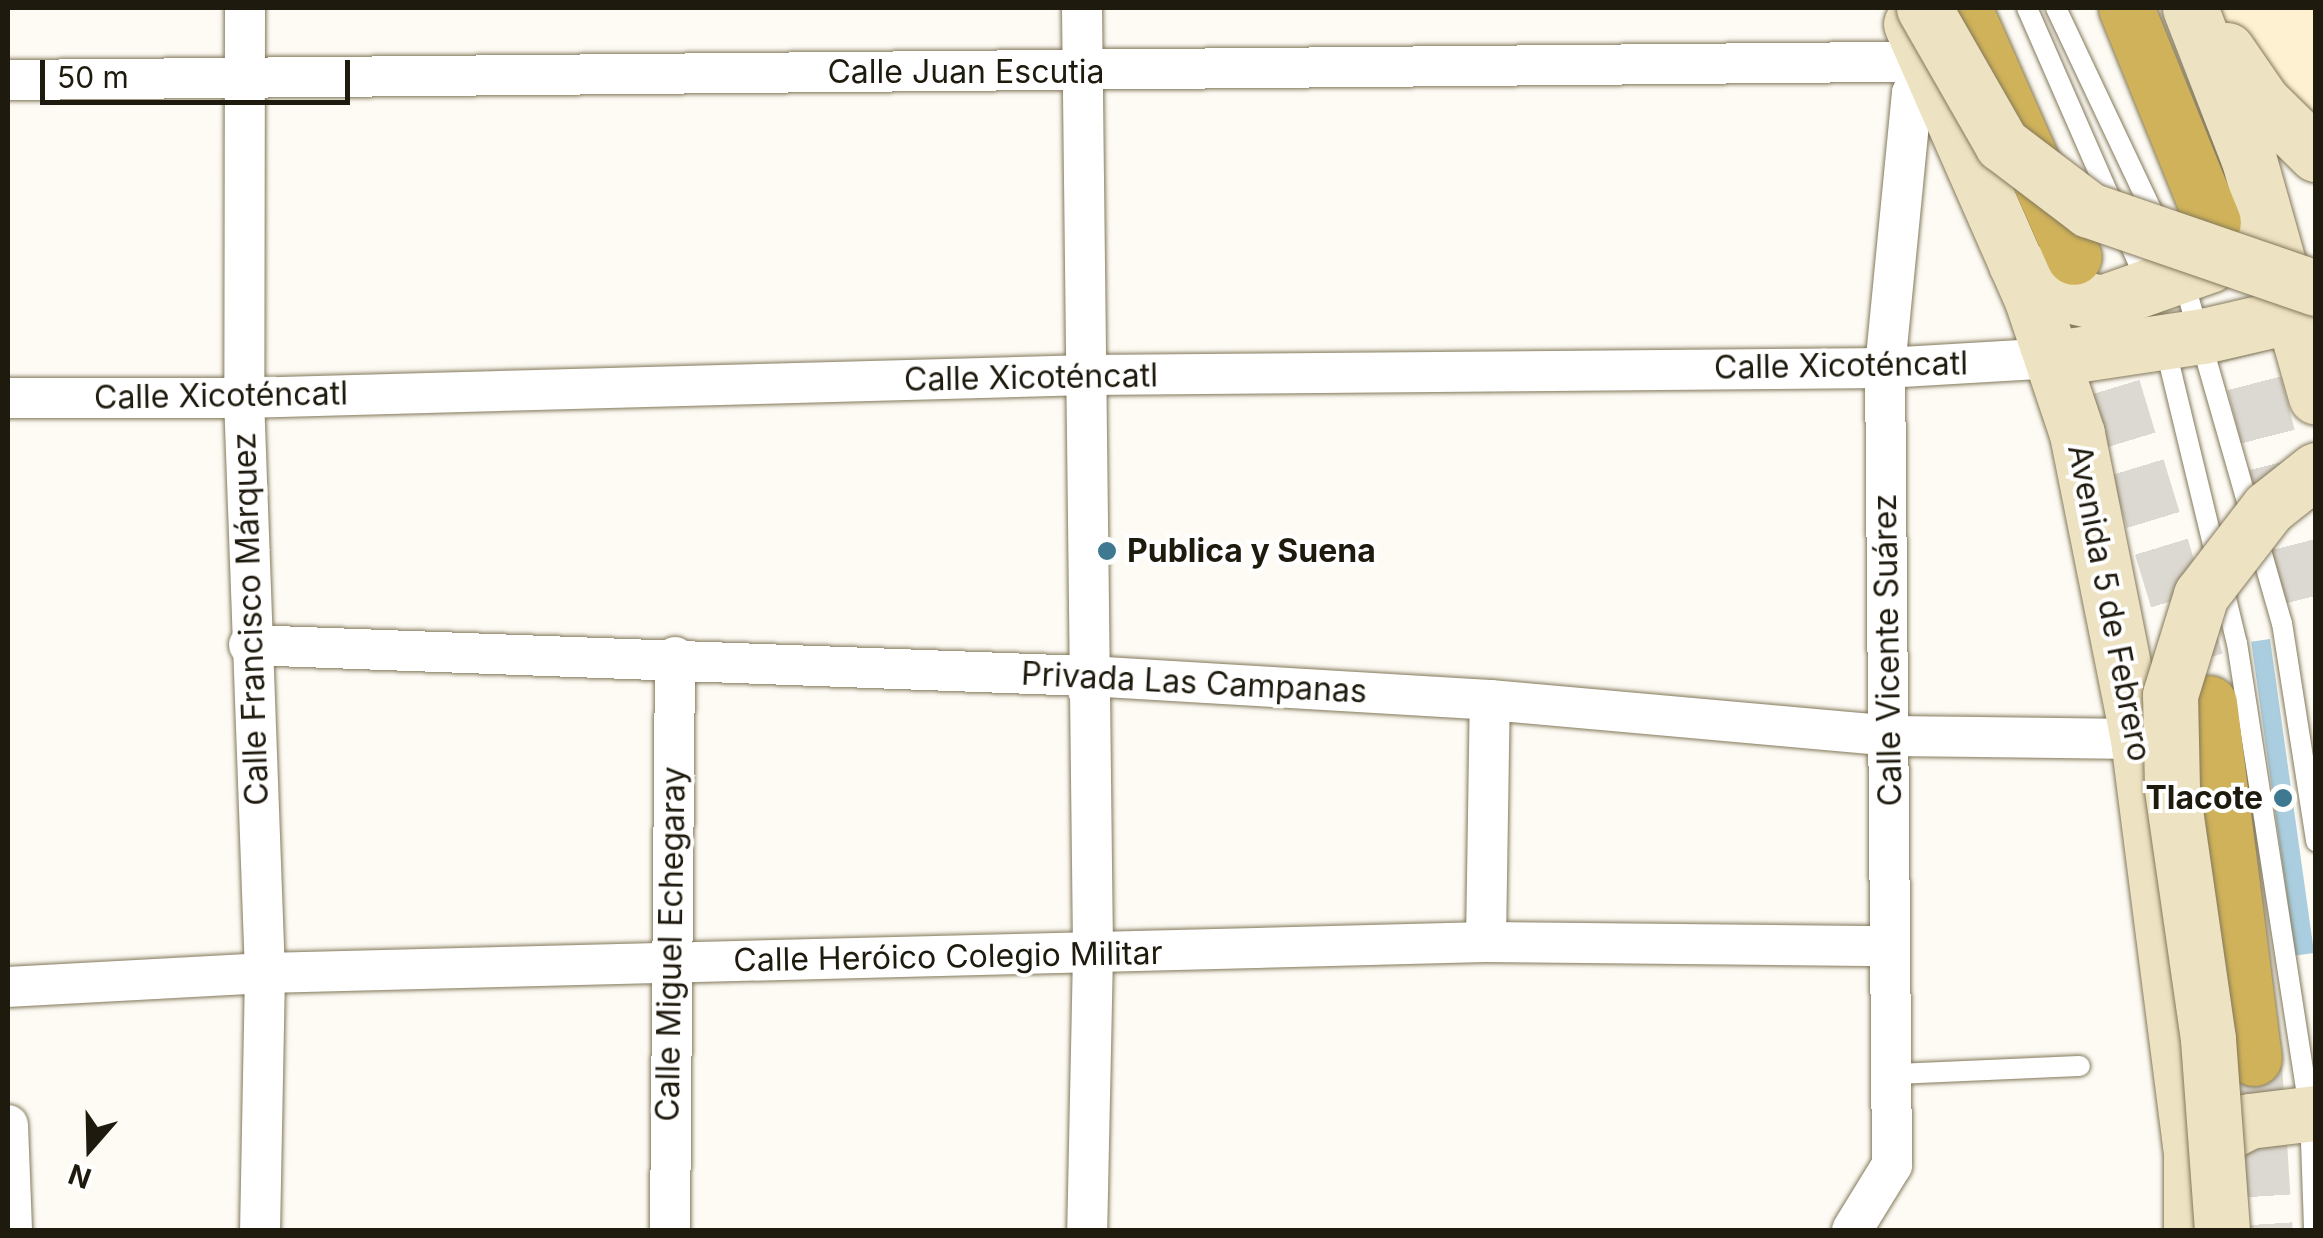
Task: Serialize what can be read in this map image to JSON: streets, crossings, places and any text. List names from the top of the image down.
{
  "streets": {
    "main road": ["Avenida 5 de Febrero"],
    "street": [
      "Calle Juan Escutia",
      "Calle Xicoténcatl",
      "Calle Francisco Márquez",
      "Calle Vicente Suárez",
      "Privada Las Campanas",
      "Calle Miguel Echegaray",
      "Calle Heróico Colegio Militar"
    ]
  },
  "crossings": [
    ["Calle Juan Escutia", "Avenida 5 de Febrero"],
    ["Calle Juan Escutia", "Calle Francisco Márquez"],
    ["Calle Juan Escutia", "Calle Vicente Suárez"],
    ["Calle Xicoténcatl", "Avenida 5 de Febrero"],
    ["Calle Xicoténcatl", "Calle Francisco Márquez"],
    ["Calle Xicoténcatl", "Calle Vicente Suárez"],
    ["Avenida 5 de Febrero", "Calle Vicente Suárez"],
    ["Avenida 5 de Febrero", "Privada Las Campanas"],
    ["Calle Francisco Márquez", "Privada Las Campanas"],
    ["Calle Francisco Márquez", "Calle Heróico Colegio Militar"],
    ["Calle Vicente Suárez", "Privada Las Campanas"],
    ["Calle Vicente Suárez", "Calle Heróico Colegio Militar"],
    ["Privada Las Campanas", "Calle Miguel Echegaray"],
    ["Calle Miguel Echegaray", "Calle Heróico Colegio Militar"]
  ],
  "places": ["Publica y Suena", "Tlacote"],
  "scale_bar": "50 m",
  "north": "bottom"
}
